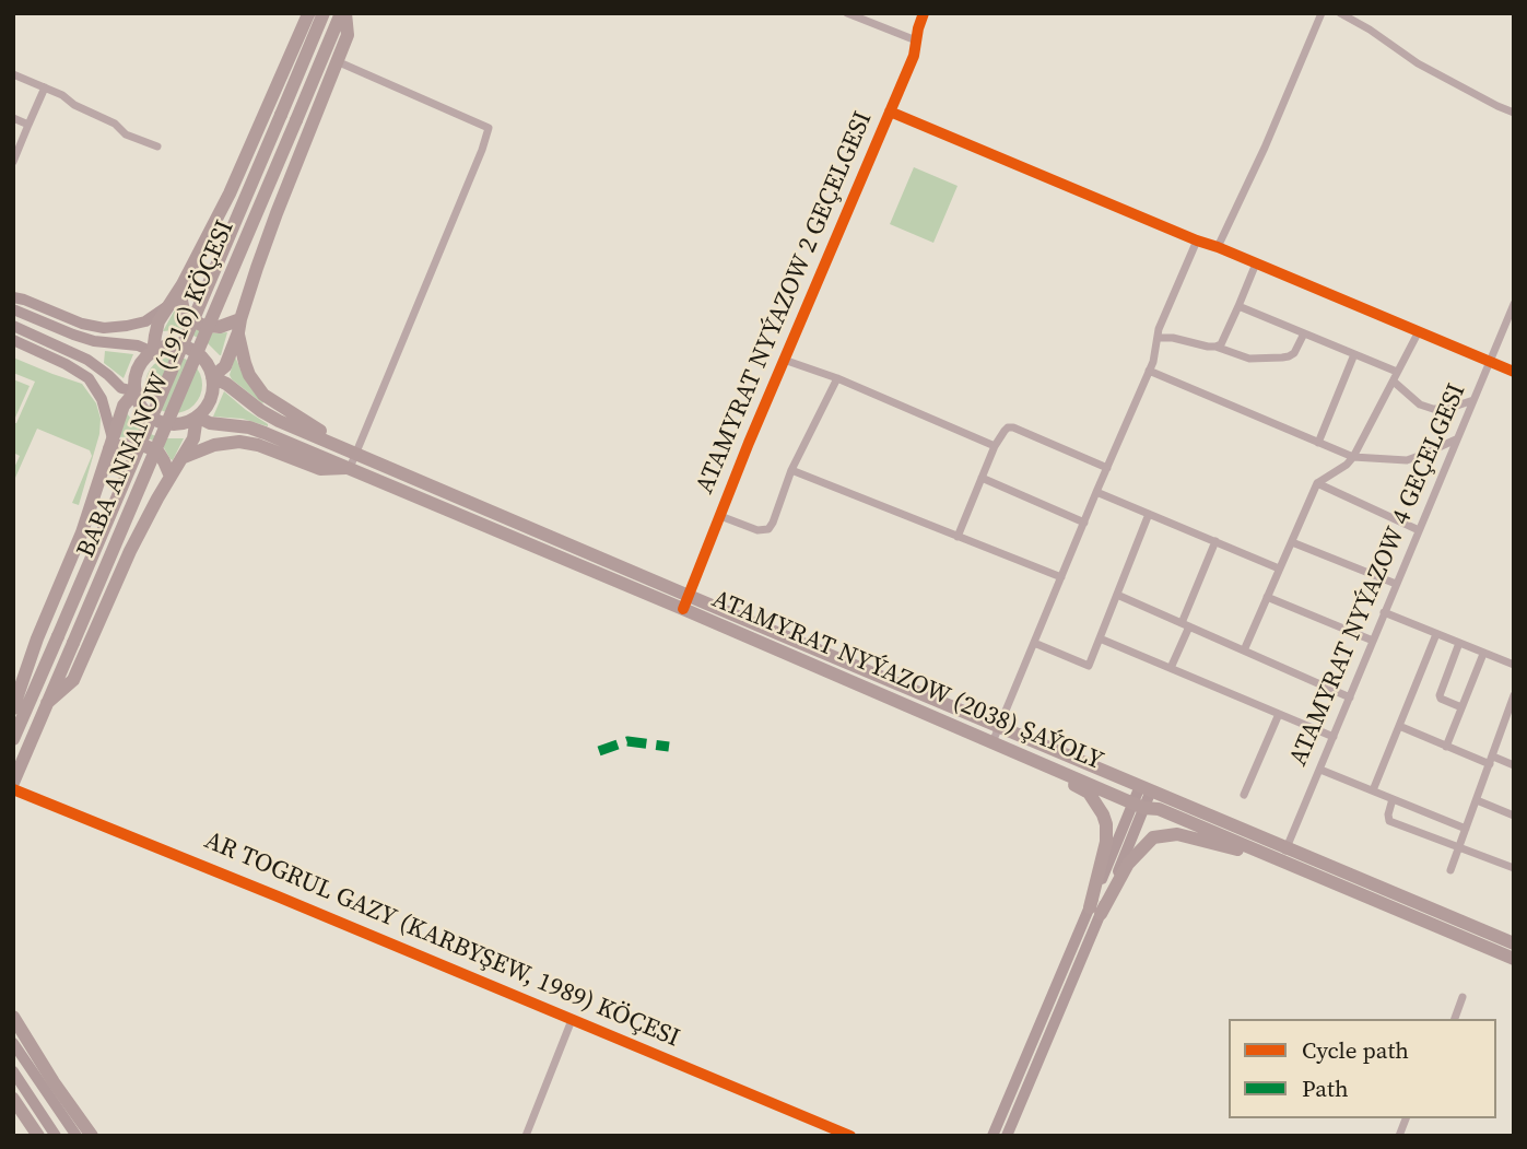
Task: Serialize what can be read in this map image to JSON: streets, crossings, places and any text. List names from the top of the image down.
{
  "streets": {
    "main road": ["BABA ANNANOW (1916) KÖÇESI", "ATAMYRAT NYÝAZOW (2038) ŞAÝOLY"],
    "street": ["ATAMYRAT NYÝAZOW 2 GEÇELGESI", "ATAMYRAT NYÝAZOW 4 GEÇELGESI", "AR TOGRUL GAZY (KARBYŞEW, 1989) KÖÇESI"]
  },
  "crossings": [
    ["ATAMYRAT NYÝAZOW 2 GEÇELGESI", "ATAMYRAT NYÝAZOW (2038) ŞAÝOLY"],
    ["BABA ANNANOW (1916) KÖÇESI", "AR TOGRUL GAZY (KARBYŞEW, 1989) KÖÇESI"],
    ["ATAMYRAT NYÝAZOW 4 GEÇELGESI", "ATAMYRAT NYÝAZOW (2038) ŞAÝOLY"]
  ],
  "legend": ["Cycle path", "Path"]
}
